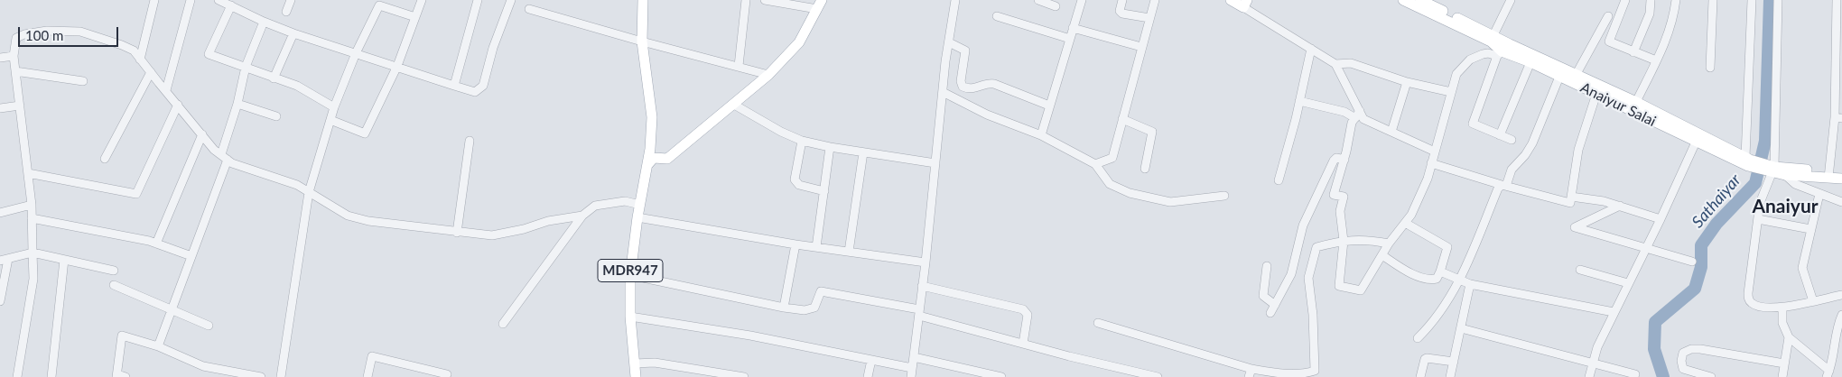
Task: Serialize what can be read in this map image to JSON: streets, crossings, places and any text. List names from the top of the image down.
{
  "streets": {
    "main road": ["Anaiyur Salai", "MDR947"]
  },
  "districts": ["Anaiyur"],
  "water": ["Sathaiyar"],
  "scale_bar": "100 m"
}
